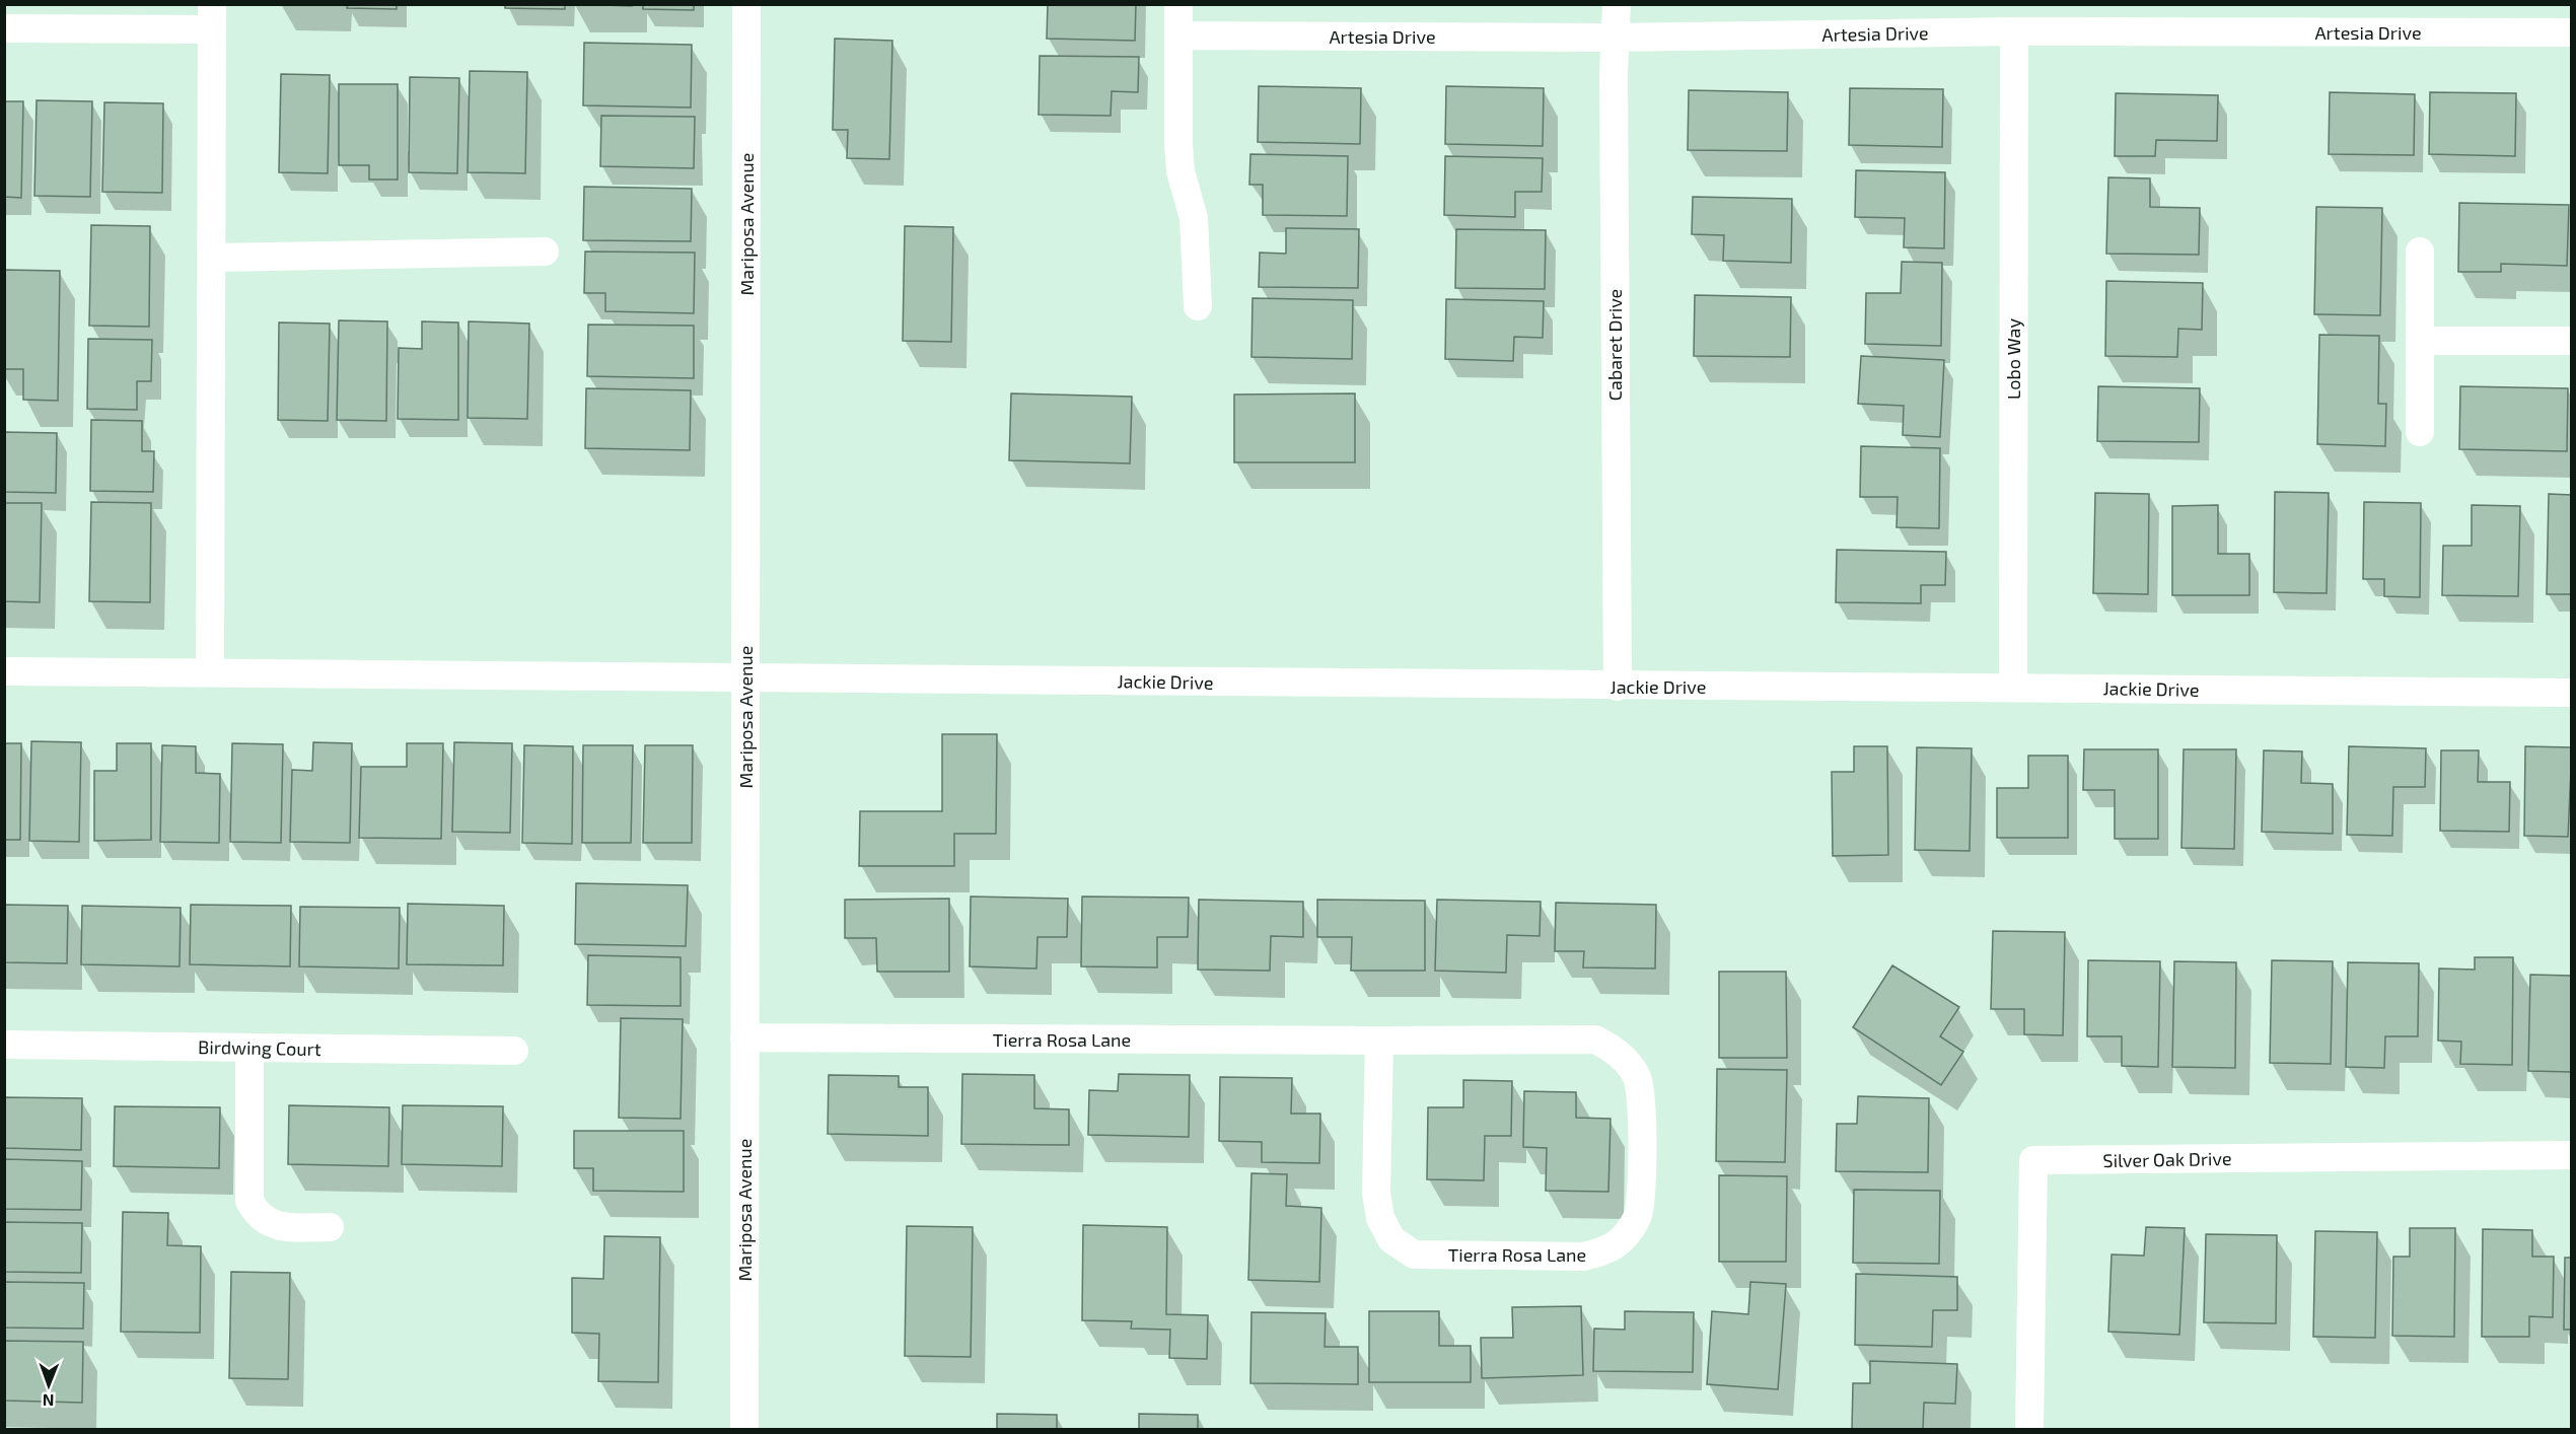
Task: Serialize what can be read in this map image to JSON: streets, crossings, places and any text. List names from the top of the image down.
{
  "streets": {
    "street": [
      "Artesia Drive",
      "Mariposa Avenue",
      "Cabaret Drive",
      "Lobo Way",
      "Jackie Drive",
      "Tierra Rosa Lane",
      "Birdwing Court",
      "Silver Oak Drive"
    ]
  },
  "crossings": [
    ["Artesia Drive", "Cabaret Drive"],
    ["Artesia Drive", "Lobo Way"],
    ["Mariposa Avenue", "Jackie Drive"],
    ["Mariposa Avenue", "Tierra Rosa Lane"],
    ["Cabaret Drive", "Jackie Drive"],
    ["Lobo Way", "Jackie Drive"]
  ],
  "north": "bottom"
}
